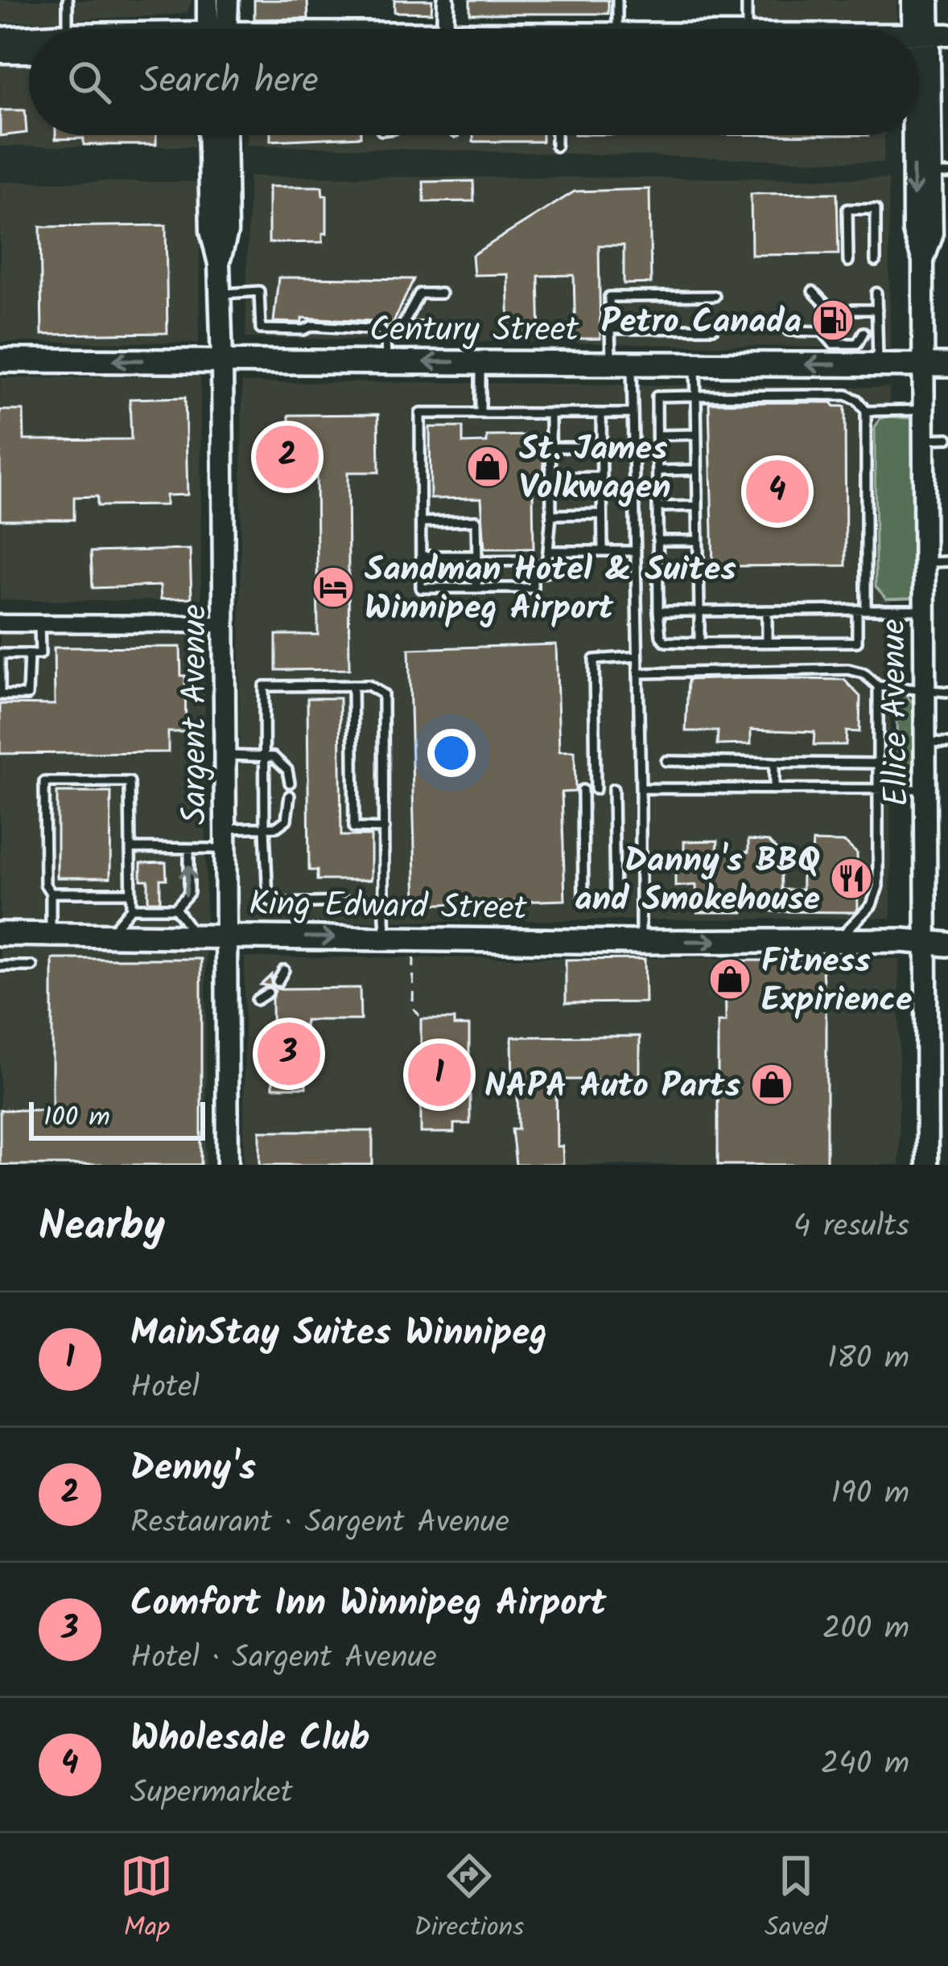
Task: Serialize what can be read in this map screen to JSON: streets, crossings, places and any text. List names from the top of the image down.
{
  "streets": {
    "main road": [
      "Century Street",
      "Ellice Avenue",
      "Sargent Avenue",
      "King Edward Street"
    ]
  },
  "crossings": [
    ["Century Street", "Ellice Avenue"],
    ["Century Street", "Sargent Avenue"],
    ["Ellice Avenue", "King Edward Street"],
    ["Sargent Avenue", "King Edward Street"]
  ],
  "one_way": ["Century Street", "King Edward Street"],
  "places": {
    "fuel station": ["Petro Canada"],
    "shop": ["St. James Volkwagen", "Fitness Expirience", "NAPA Auto Parts"],
    "hotel": ["Sandman Hotel & Suites Winnipeg Airport"],
    "restaurant": ["Danny's BBQ and Smokehouse"]
  },
  "scale_bar": "100 m",
  "page": {
    "search": "Search here",
    "pins": [
      "2",
      "4",
      "3",
      "1"
    ],
    "scale": "100 m",
    "heading": ["Nearby", "4 results"],
    "list": [
      {
        "mark": "1",
        "name": "MainStay Suites Winnipeg",
        "note": "Hotel",
        "value": "180 m"
      },
      {
        "mark": "2",
        "name": "Denny's",
        "note": "Restaurant · Sargent Avenue",
        "value": "190 m"
      },
      {
        "mark": "3",
        "name": "Comfort Inn Winnipeg Airport",
        "note": "Hotel · Sargent Avenue",
        "value": "200 m"
      },
      {
        "mark": "4",
        "name": "Wholesale Club",
        "note": "Supermarket",
        "value": "240 m"
      }
    ],
    "nav": ["Map", "Directions", "Saved"]
  }
}
